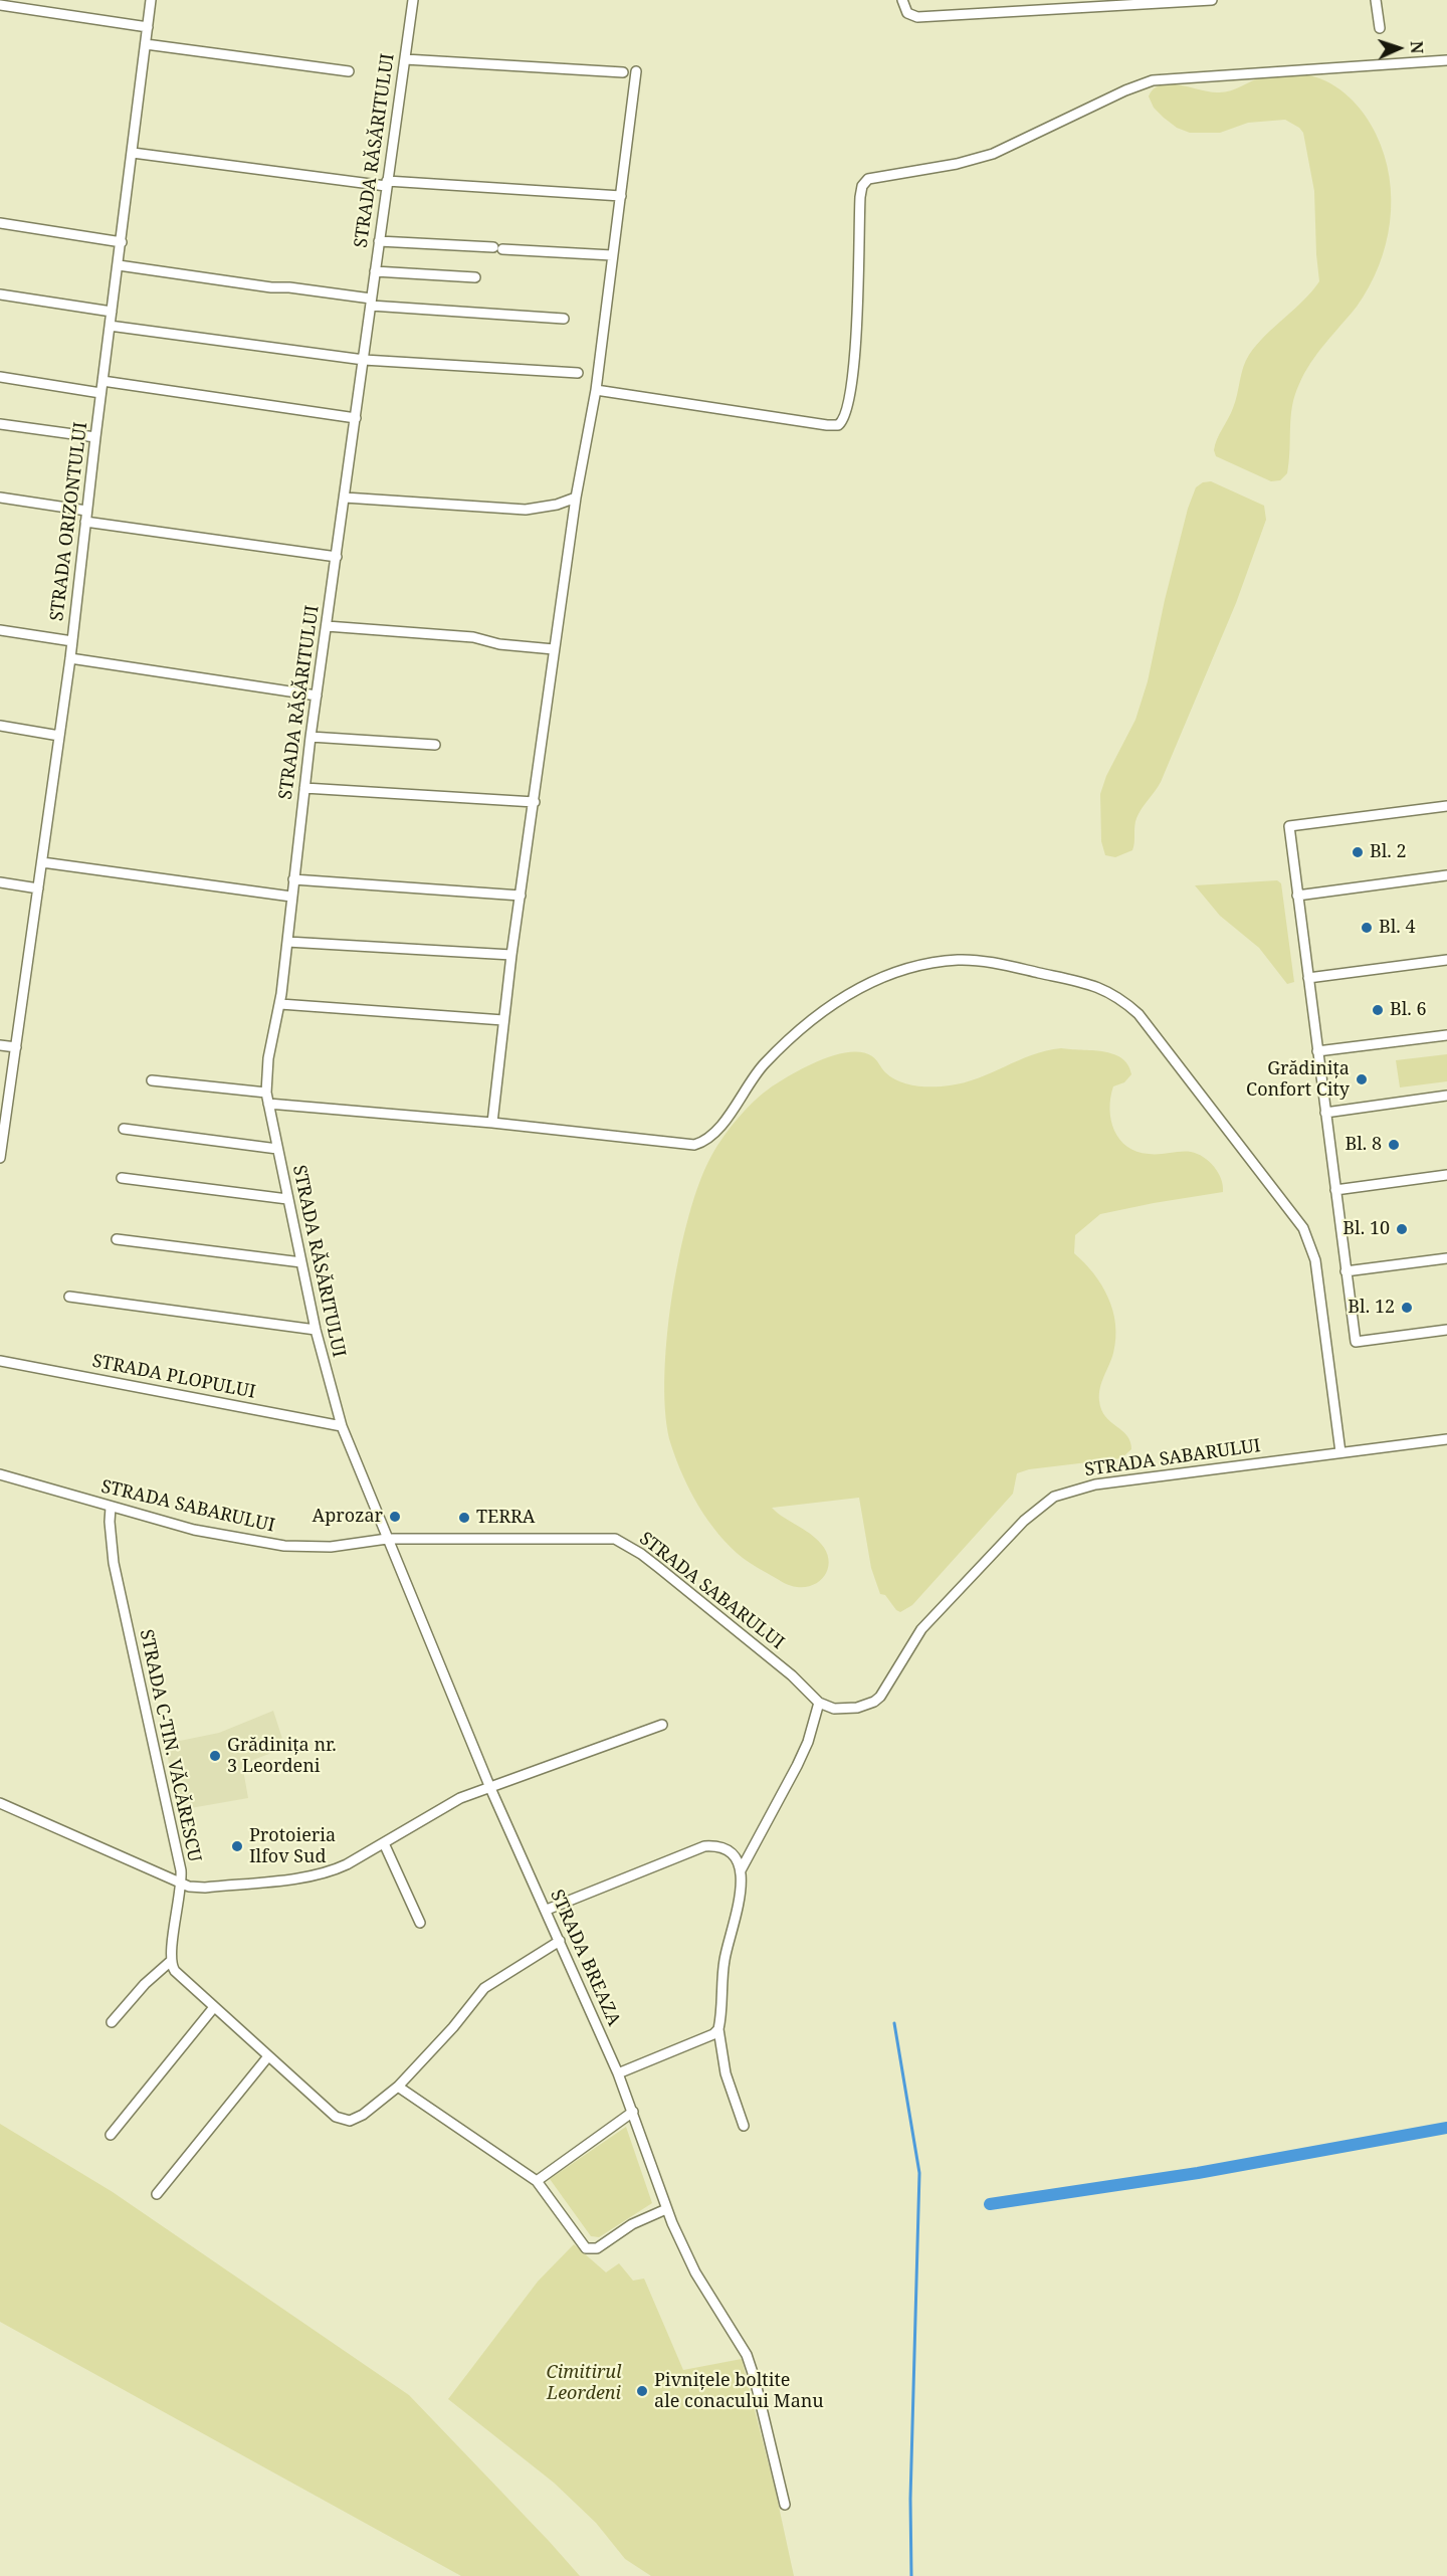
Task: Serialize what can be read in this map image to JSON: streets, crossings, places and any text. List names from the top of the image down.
{
  "streets": {
    "street": [
      "STRADA RĂSĂRITULUI",
      "STRADA ORIZONTULUI",
      "STRADA PLOPULUI",
      "STRADA SABARULUI",
      "STRADA C-TIN. VĂCĂRESCU",
      "STRADA BREAZA"
    ]
  },
  "crossings": [
    ["STRADA RĂSĂRITULUI", "STRADA PLOPULUI"],
    ["STRADA RĂSĂRITULUI", "STRADA BREAZA"],
    ["STRADA PLOPULUI", "STRADA BREAZA"],
    ["STRADA SABARULUI", "STRADA C-TIN. VĂCĂRESCU"],
    ["STRADA SABARULUI", "STRADA BREAZA"]
  ],
  "parks": ["Cimitirul Leordeni"],
  "places": [
    "Bl. 2",
    "Bl. 4",
    "Bl. 6",
    "Grădinița Confort City",
    "Bl. 8",
    "Bl. 10",
    "Bl. 12",
    "Aprozar",
    "TERRA",
    "Grădinița nr. 3 Leordeni",
    "Protoieria Ilfov Sud",
    "Pivnițele boltite ale conacului Manu"
  ],
  "north": "right"
}
